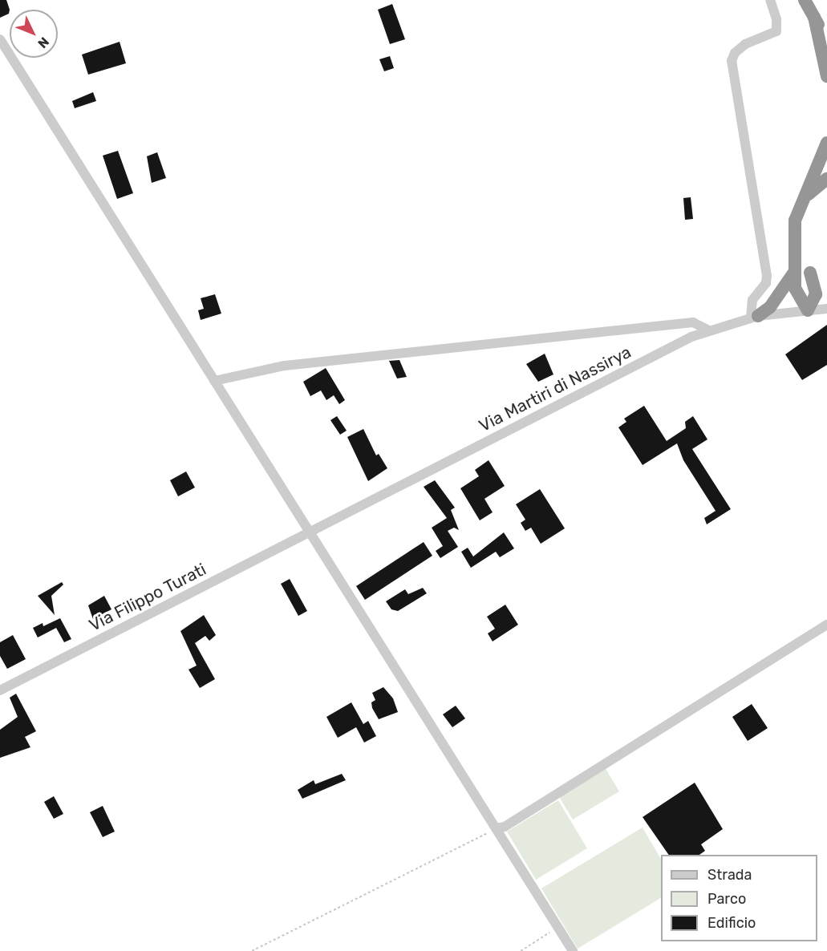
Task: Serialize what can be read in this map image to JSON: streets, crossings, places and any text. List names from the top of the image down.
{
  "streets": {
    "street": ["Via Martiri di Nassirya", "Via Filippo Turati"]
  },
  "crossings": [
    ["Via Martiri di Nassirya", "Via Filippo Turati"]
  ],
  "legend": ["Strada", "Parco", "Edificio"],
  "north": "bottom right"
}
